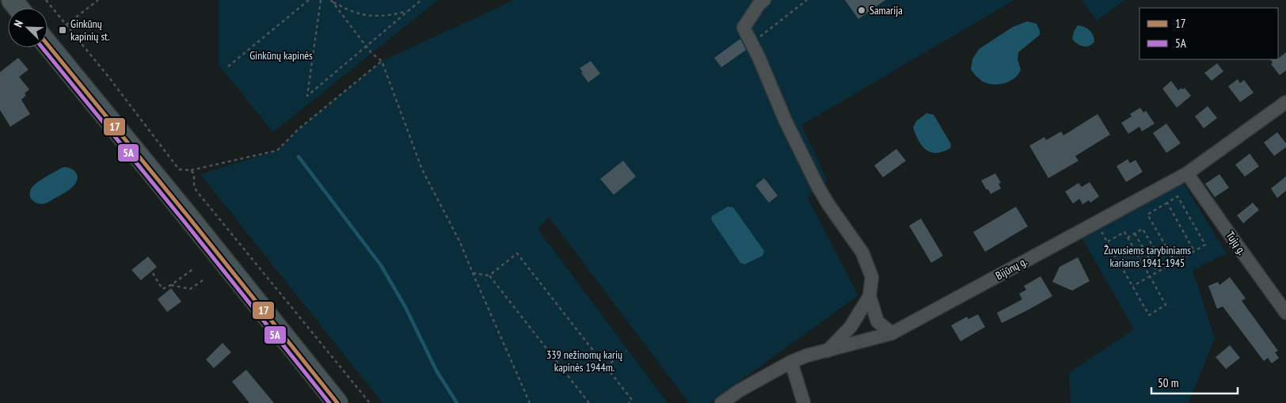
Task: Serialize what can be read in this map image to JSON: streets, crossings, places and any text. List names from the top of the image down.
{
  "streets": {
    "street": ["Tujų g.", "Bijūnų g."]
  },
  "crossings": [
    ["Tujų g.", "Bijūnų g."]
  ],
  "parks": ["Ginkūnų kapinės", "Žuvusiems tarybiniams kariams 1941-1945", "339 nežinomų karių kapinės 1944m."],
  "places": {
    "other": ["Samarija"],
    "transit": ["Ginkūnų kapinių st."]
  },
  "lines": ["transit line 17", "transit line 5A"],
  "legend": ["17", "5A"],
  "scale_bar": "50 m",
  "north": "top left"
}
